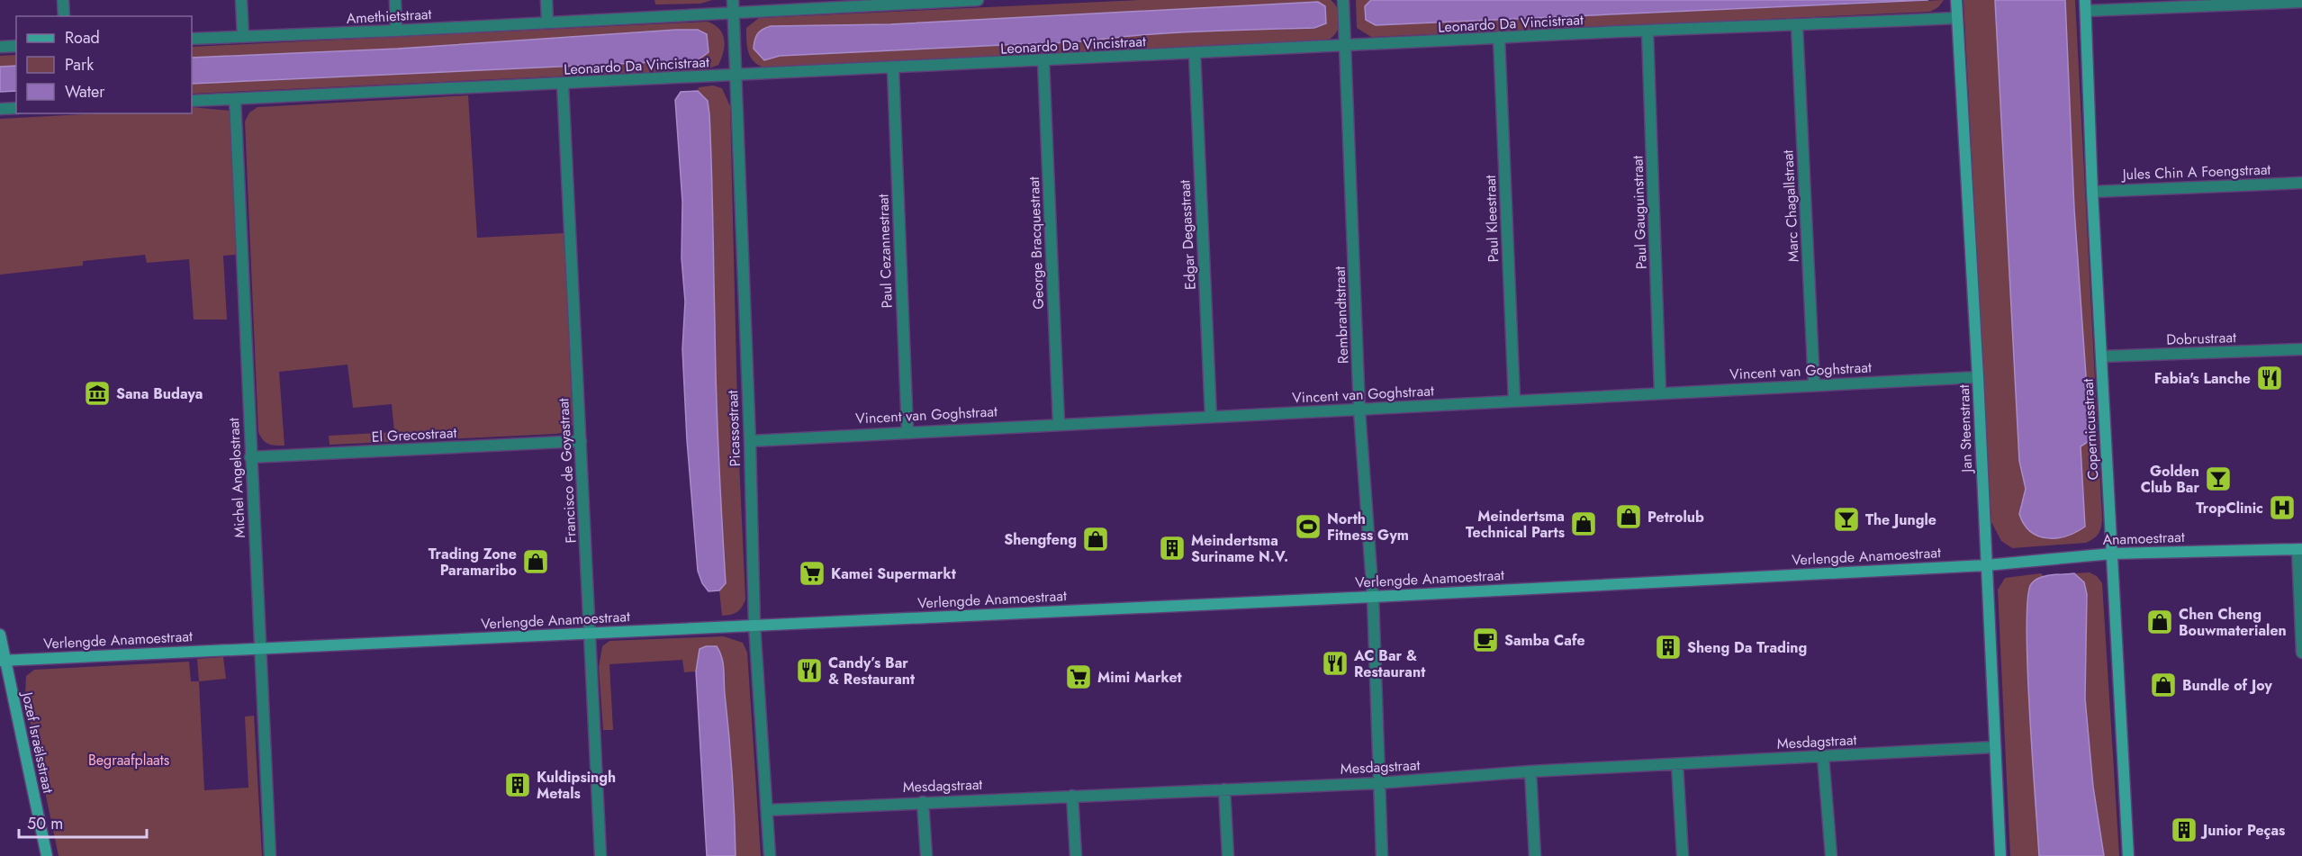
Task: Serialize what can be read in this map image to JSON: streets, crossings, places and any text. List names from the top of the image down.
{
  "streets": {
    "street": [
      "Amethietstraat",
      "Leonardo Da Vincistraat",
      "Jules Chin A Foengstraat",
      "Marc Chagallstraat",
      "Paul Gauguinstraat",
      "Paul Kleestraat",
      "Edgar Degasstraat",
      "George Bracquestraat",
      "Paul Cezannestraat",
      "Rembrandtstraat",
      "Dobrustraat",
      "Vincent van Goghstraat",
      "Picassostraat",
      "Jan Steenstraat",
      "Copernicusstraat",
      "El Grecostraat",
      "Francisco de Goyastraat",
      "Michel Angelostraat",
      "Anamoestraat",
      "Verlengde Anamoestraat",
      "Mesdagstraat",
      "Jozef Israëlsstraat"
    ]
  },
  "crossings": [
    ["Amethietstraat", "Picassostraat"],
    ["Leonardo Da Vincistraat", "Marc Chagallstraat"],
    ["Leonardo Da Vincistraat", "Paul Gauguinstraat"],
    ["Leonardo Da Vincistraat", "Paul Kleestraat"],
    ["Leonardo Da Vincistraat", "Edgar Degasstraat"],
    ["Leonardo Da Vincistraat", "George Bracquestraat"],
    ["Leonardo Da Vincistraat", "Paul Cezannestraat"],
    ["Leonardo Da Vincistraat", "Rembrandtstraat"],
    ["Leonardo Da Vincistraat", "Picassostraat"],
    ["Leonardo Da Vincistraat", "Jan Steenstraat"],
    ["Leonardo Da Vincistraat", "Francisco de Goyastraat"],
    ["Leonardo Da Vincistraat", "Michel Angelostraat"],
    ["Jules Chin A Foengstraat", "Copernicusstraat"],
    ["Marc Chagallstraat", "Vincent van Goghstraat"],
    ["Paul Gauguinstraat", "Vincent van Goghstraat"],
    ["Paul Kleestraat", "Vincent van Goghstraat"],
    ["Edgar Degasstraat", "Vincent van Goghstraat"],
    ["George Bracquestraat", "Vincent van Goghstraat"],
    ["Paul Cezannestraat", "Vincent van Goghstraat"],
    ["Rembrandtstraat", "Vincent van Goghstraat"],
    ["Rembrandtstraat", "Verlengde Anamoestraat"],
    ["Rembrandtstraat", "Mesdagstraat"],
    ["Dobrustraat", "Copernicusstraat"],
    ["Vincent van Goghstraat", "Picassostraat"],
    ["Vincent van Goghstraat", "Jan Steenstraat"],
    ["Picassostraat", "Verlengde Anamoestraat"],
    ["Picassostraat", "Mesdagstraat"],
    ["Jan Steenstraat", "Anamoestraat"],
    ["Jan Steenstraat", "Verlengde Anamoestraat"],
    ["Jan Steenstraat", "Mesdagstraat"],
    ["Copernicusstraat", "Anamoestraat"],
    ["El Grecostraat", "Francisco de Goyastraat"],
    ["El Grecostraat", "Michel Angelostraat"],
    ["Francisco de Goyastraat", "Verlengde Anamoestraat"],
    ["Michel Angelostraat", "Verlengde Anamoestraat"],
    ["Anamoestraat", "Verlengde Anamoestraat"],
    ["Verlengde Anamoestraat", "Jozef Israëlsstraat"]
  ],
  "parks": ["Begraafplaats"],
  "places": {
    "restaurant": ["Fabia's Lanche", "AC Bar & Restaurant", "Candy’s Bar & Restaurant"],
    "museum": ["Sana Budaya"],
    "bar": ["Golden Club Bar", "The Jungle"],
    "hospital": ["TropClinic"],
    "shop": [
      "Petrolub",
      "Meindertsma Technical Parts",
      "Shengfeng",
      "Trading Zone Paramaribo",
      "Chen Cheng Bouwmaterialen",
      "Bundle of Joy"
    ],
    "sports": ["North Fitness Gym"],
    "building": [
      "Meindertsma Suriname N.V.",
      "Sheng Da Trading",
      "Kuldipsingh Metals",
      "Junior Peças"
    ],
    "supermarket": ["Kamei Supermarkt", "Mimi Market"],
    "cafe": ["Samba Cafe"]
  },
  "legend": ["Road", "Park", "Water"],
  "scale_bar": "50 m"
}
